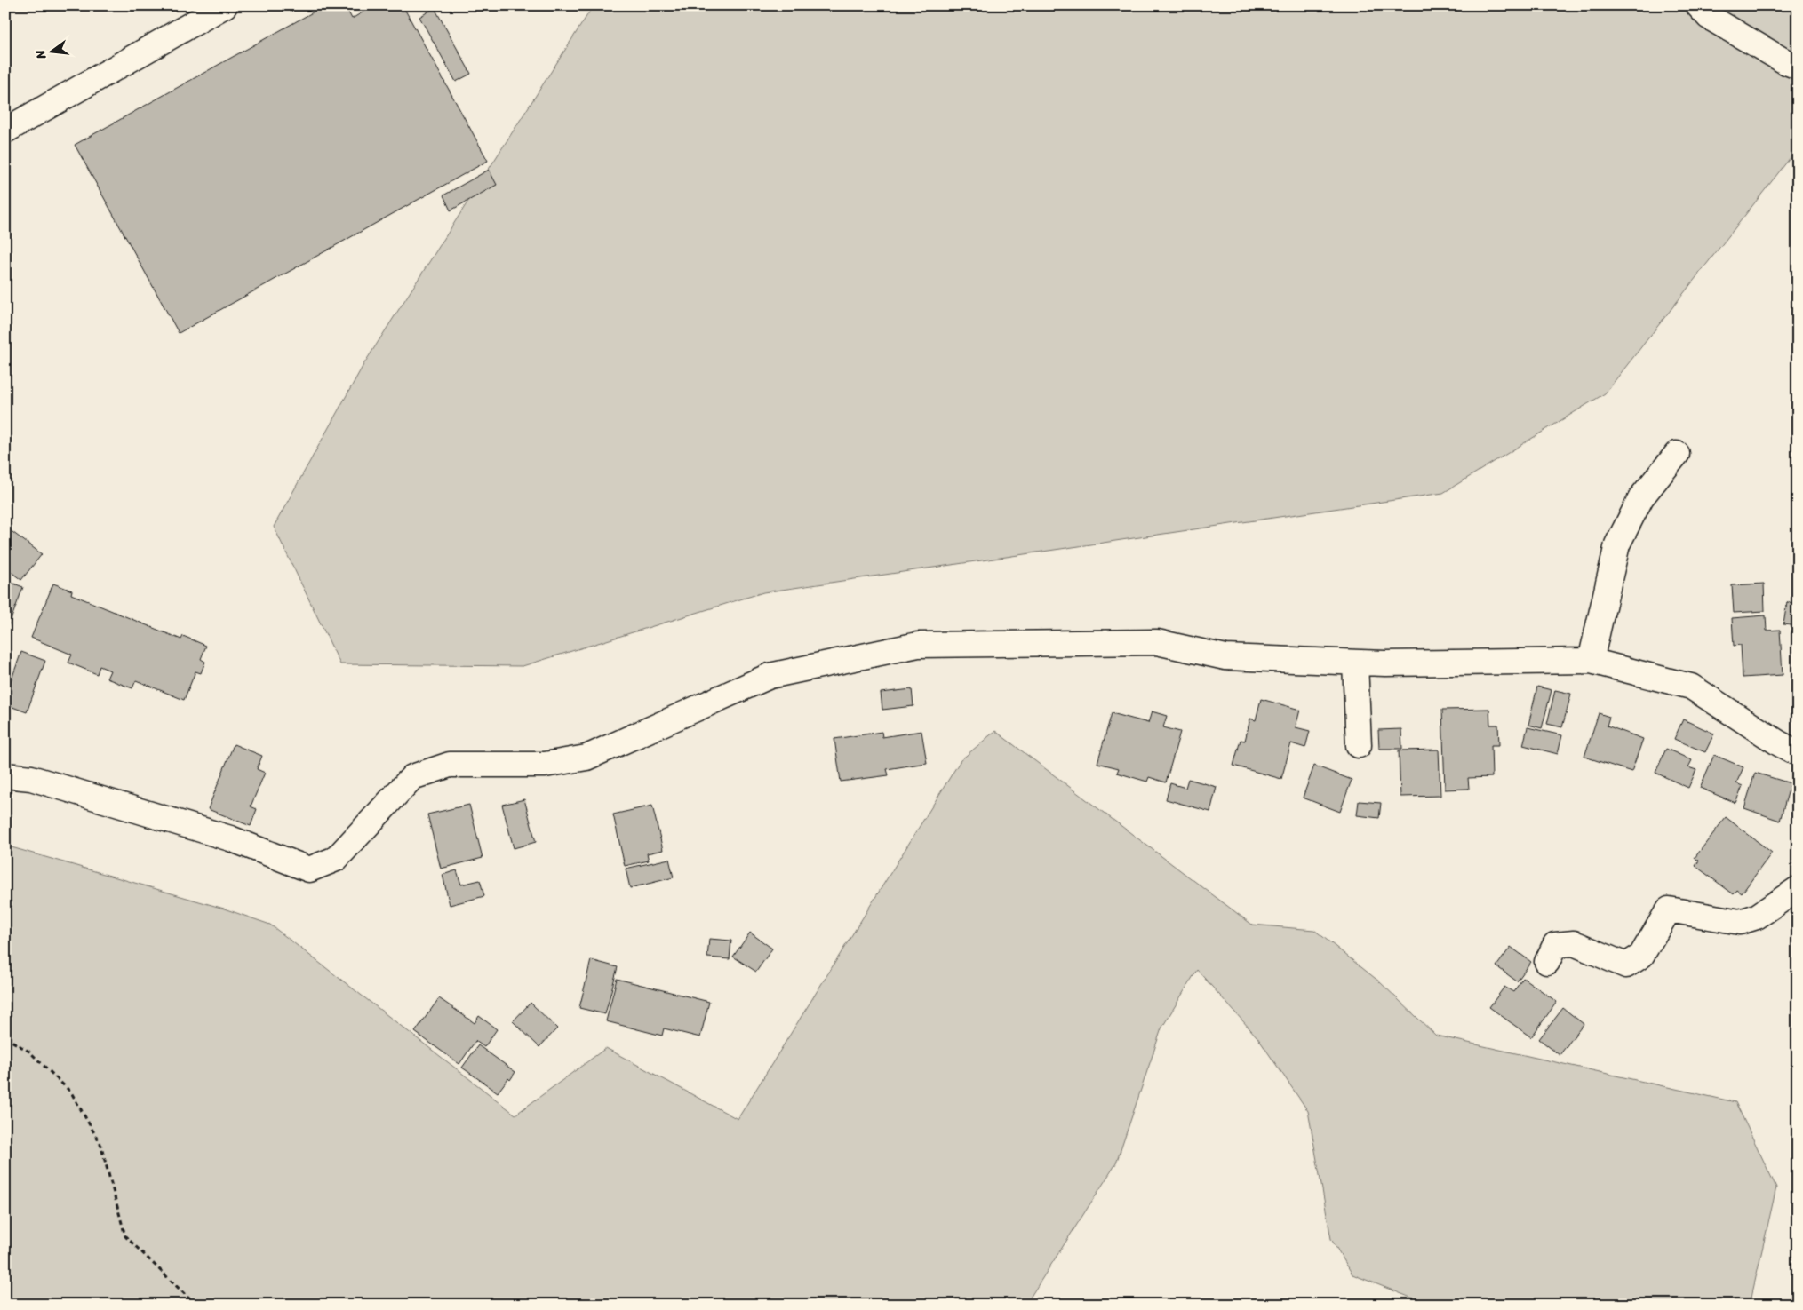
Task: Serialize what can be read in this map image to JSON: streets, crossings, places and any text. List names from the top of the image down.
{
  "north": "left"
}
